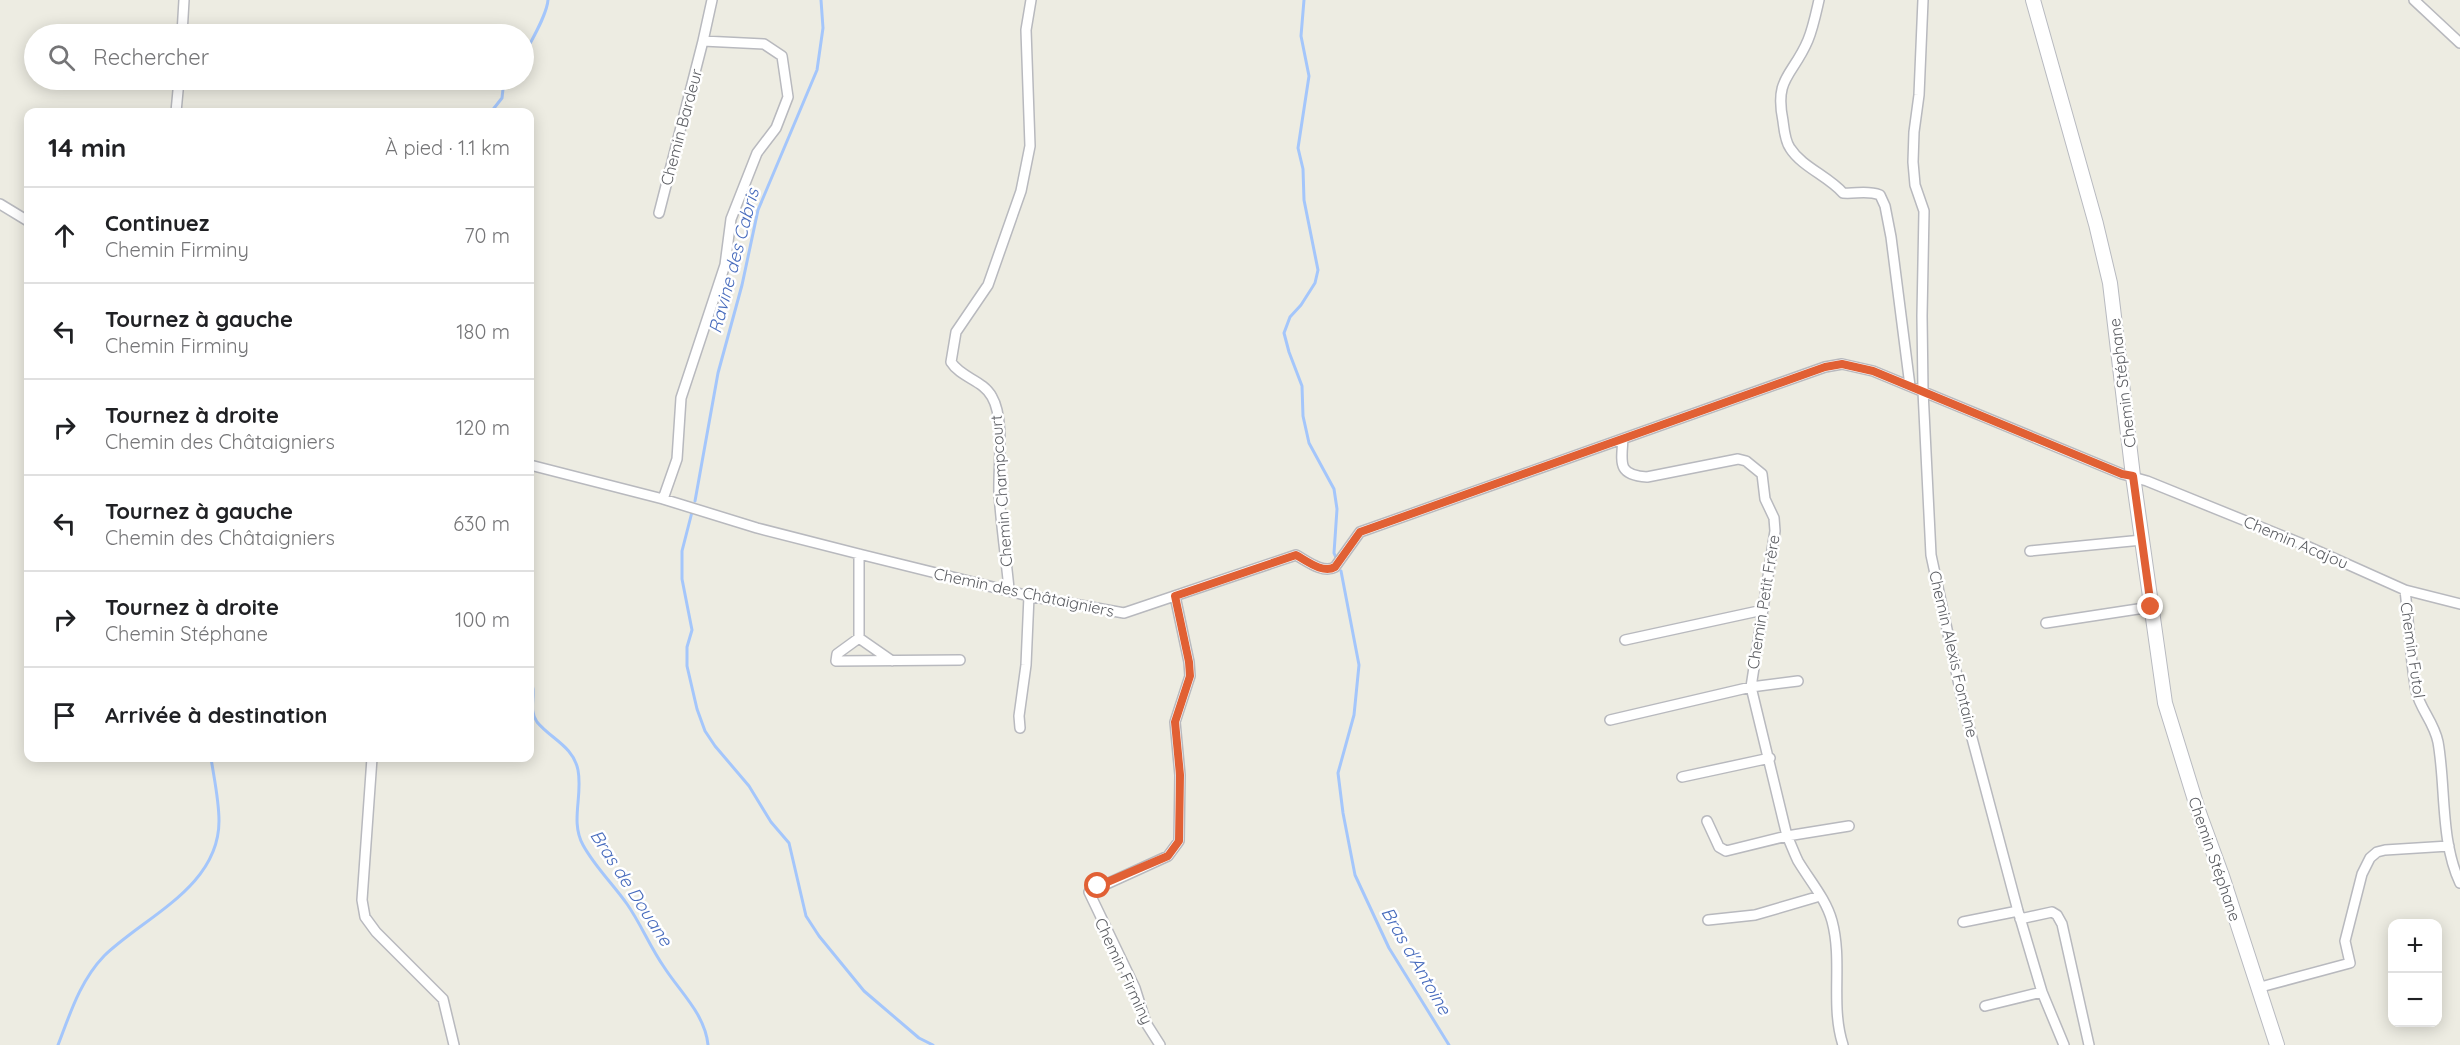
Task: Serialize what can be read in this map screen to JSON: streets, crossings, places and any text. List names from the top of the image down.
{
  "streets": {
    "main road": ["Chemin Stéphane"],
    "street": [
      "Chemin Bardeur",
      "Chemin Champcourt",
      "Chemin Acajou",
      "Chemin des Châtaigniers",
      "Chemin Petit Frère",
      "Chemin Futol",
      "Chemin Alexis Fontaine",
      "Chemin Firminy"
    ]
  },
  "crossings": [
    ["Chemin Stéphane", "Chemin Acajou"],
    ["Chemin Stéphane", "Chemin des Châtaigniers"],
    ["Chemin Champcourt", "Chemin des Châtaigniers"],
    ["Chemin Acajou", "Chemin des Châtaigniers"],
    ["Chemin Acajou", "Chemin Futol"],
    ["Chemin des Châtaigniers", "Chemin Petit Frère"],
    ["Chemin des Châtaigniers", "Chemin Alexis Fontaine"],
    ["Chemin des Châtaigniers", "Chemin Firminy"]
  ],
  "water": ["Ravine des Cabris", "Bras de Douane", "Bras d'Antoine"],
  "page": {
    "search": "Rechercher",
    "heading": ["14 min", "À pied · 1.1 km"],
    "list": [
      ["Continuez", "Chemin Firminy", "70 m"],
      ["Tournez à gauche", "Chemin Firminy", "180 m"],
      ["Tournez à droite", "Chemin des Châtaigniers", "120 m"],
      ["Tournez à gauche", "Chemin des Châtaigniers", "630 m"],
      ["Tournez à droite", "Chemin Stéphane", "100 m"],
      "Arrivée à destination"
    ],
    "map_buttons": ["+", "−"]
  }
}
